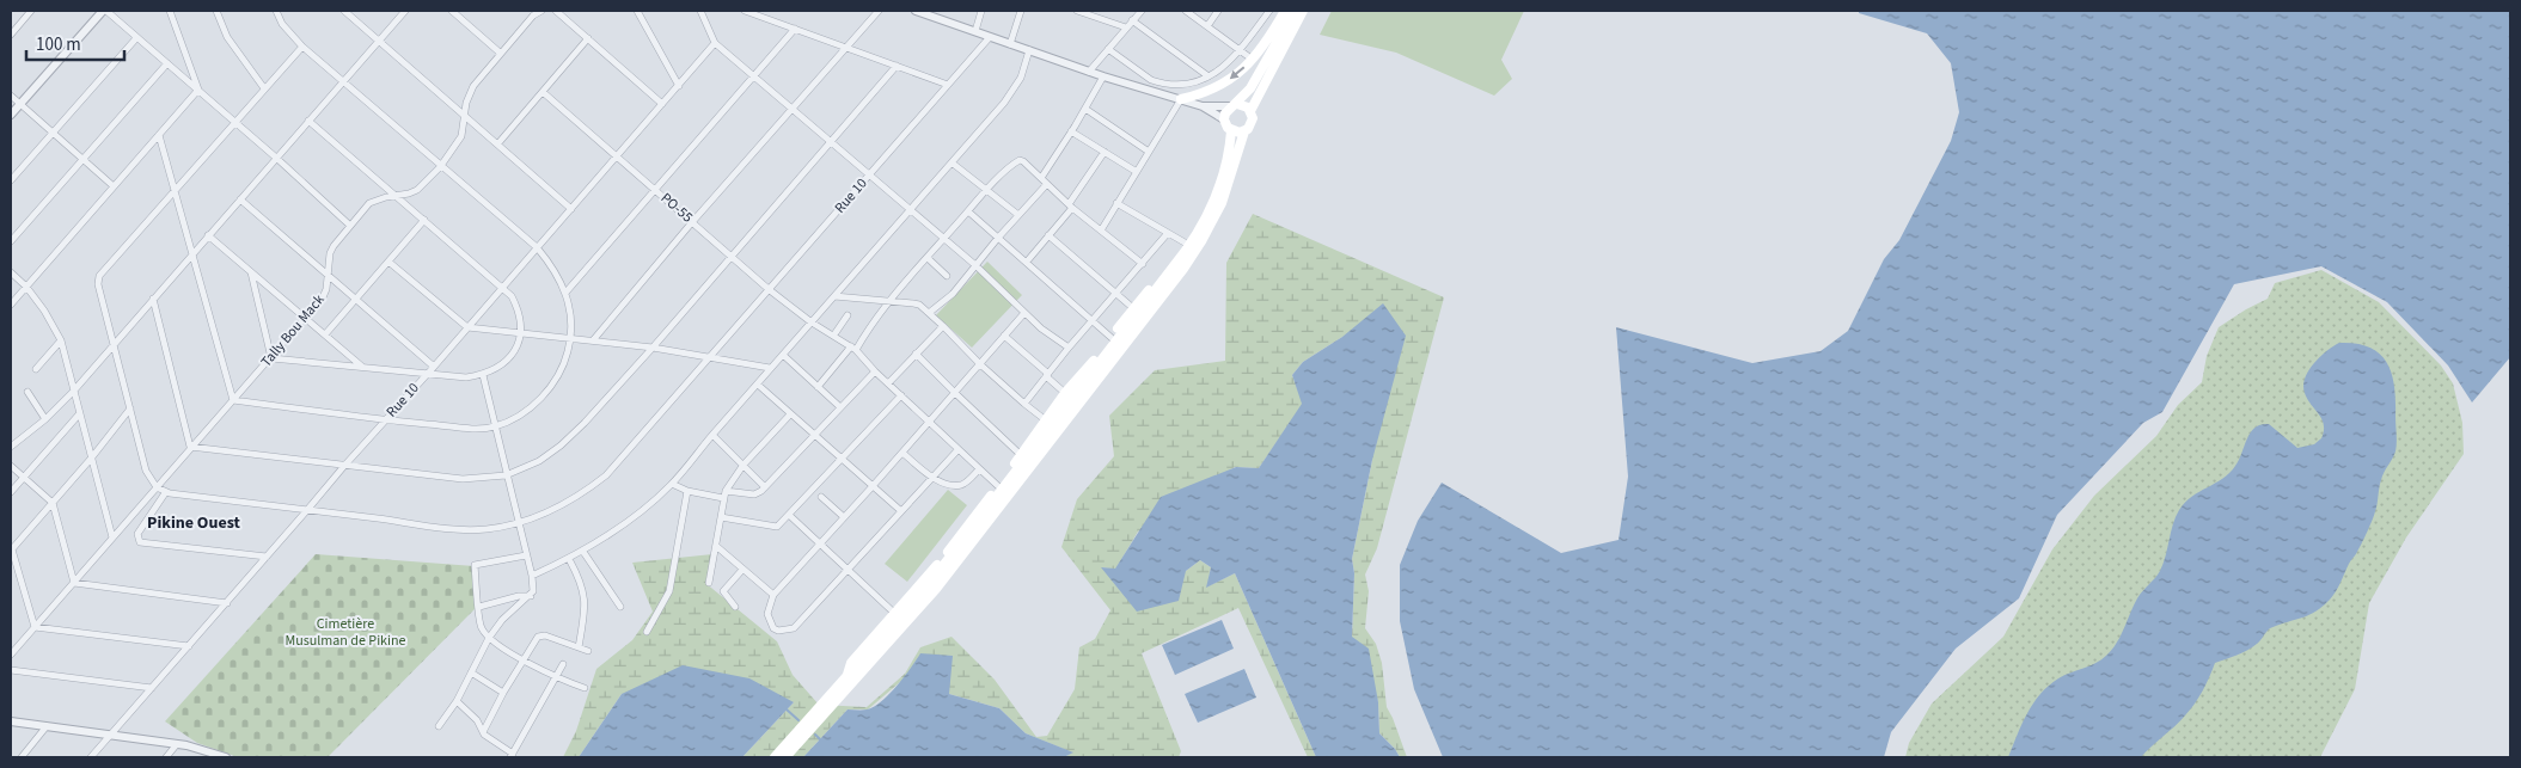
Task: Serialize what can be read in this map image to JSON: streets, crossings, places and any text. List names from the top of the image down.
{
  "streets": {
    "street": ["Rue 10", "PO-55", "Tally Bou Mack"]
  },
  "crossings": [
    ["Rue 10", "PO-55"],
    ["Rue 10", "Tally Bou Mack"]
  ],
  "districts": ["Pikine Ouest"],
  "parks": ["Cimetière Musulman de Pikine"],
  "scale_bar": "100 m"
}
